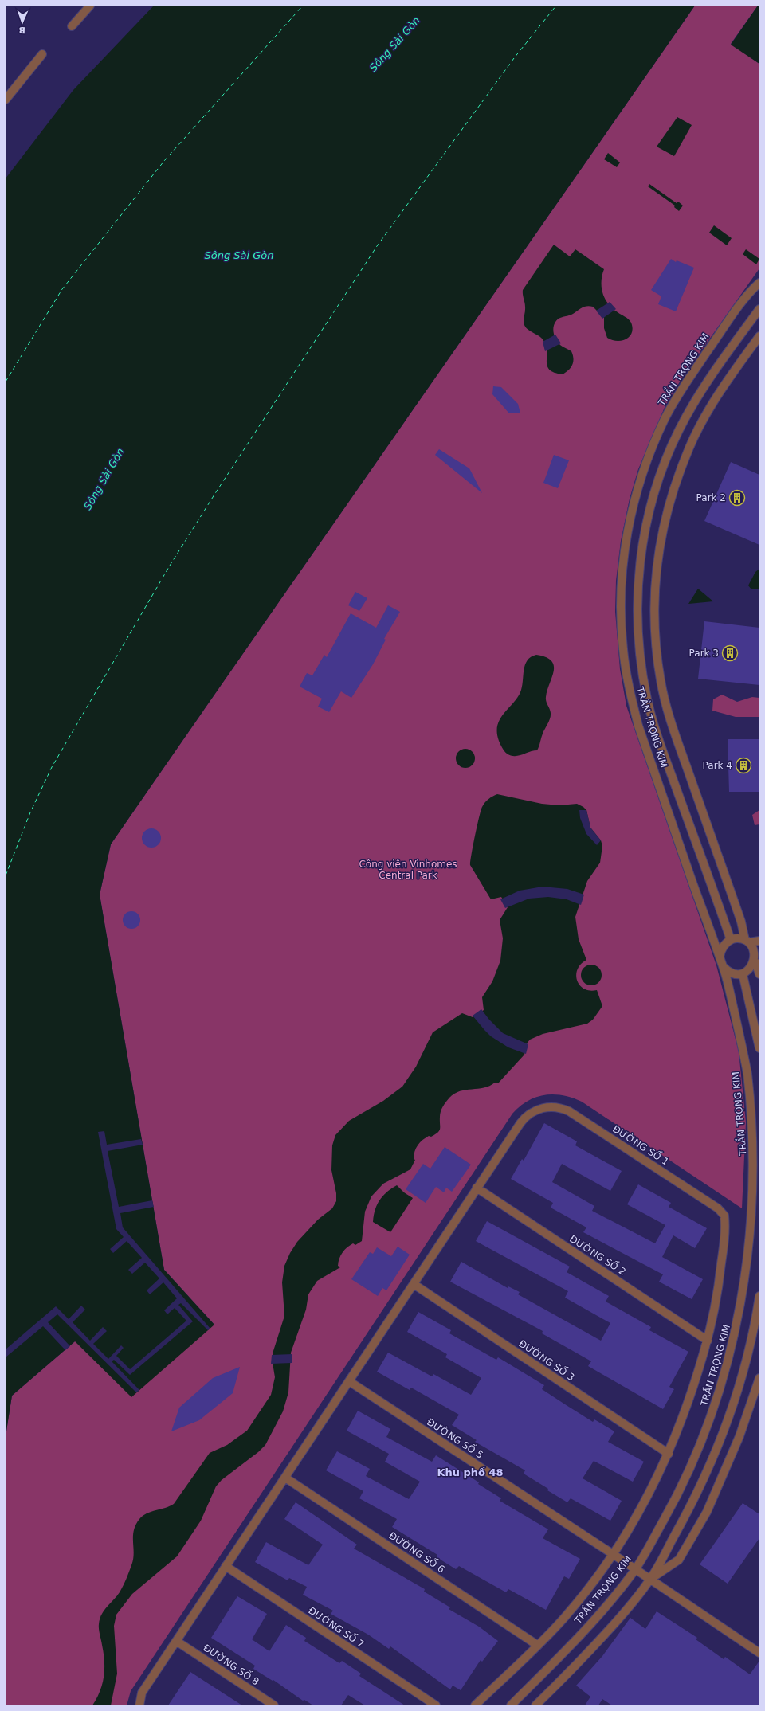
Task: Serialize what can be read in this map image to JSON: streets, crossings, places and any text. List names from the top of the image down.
{
  "streets": {
    "street": [
      "TRẦN TRỌNG KIM",
      "ĐƯỜNG SỐ 1",
      "ĐƯỜNG SỐ 2",
      "ĐƯỜNG SỐ 3",
      "ĐƯỜNG SỐ 5",
      "ĐƯỜNG SỐ 6",
      "ĐƯỜNG SỐ 7",
      "ĐƯỜNG SỐ 8"
    ]
  },
  "crossings": [
    ["TRẦN TRỌNG KIM", "ĐƯỜNG SỐ 5"],
    ["ĐƯỜNG SỐ 1", "ĐƯỜNG SỐ 2"]
  ],
  "districts": ["Khu phố 48"],
  "water": ["Sông Sài Gòn"],
  "parks": ["Công viên Vinhomes Central Park"],
  "places": {
    "building": ["Park 2", "Park 3", "Park 4"]
  },
  "north": "bottom"
}
